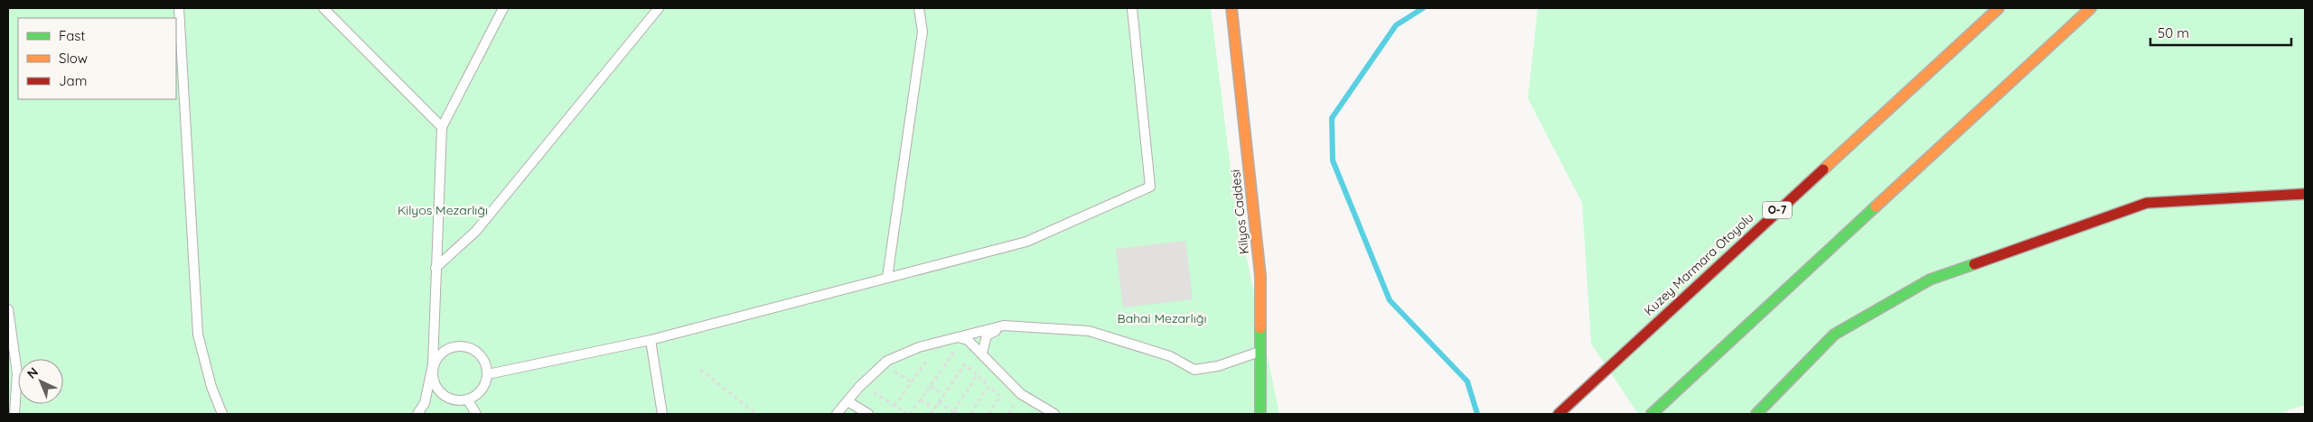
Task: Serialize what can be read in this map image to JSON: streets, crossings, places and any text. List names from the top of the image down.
{
  "streets": {
    "main road": ["O-7", "Kilyos Caddesi", "Kuzey Marmara Otoyolu"]
  },
  "parks": ["Kilyos Mezarlığı", "Bahai Mezarlığı"],
  "legend": ["Fast", "Slow", "Jam"],
  "scale_bar": "50 m",
  "north": "top left"
}
